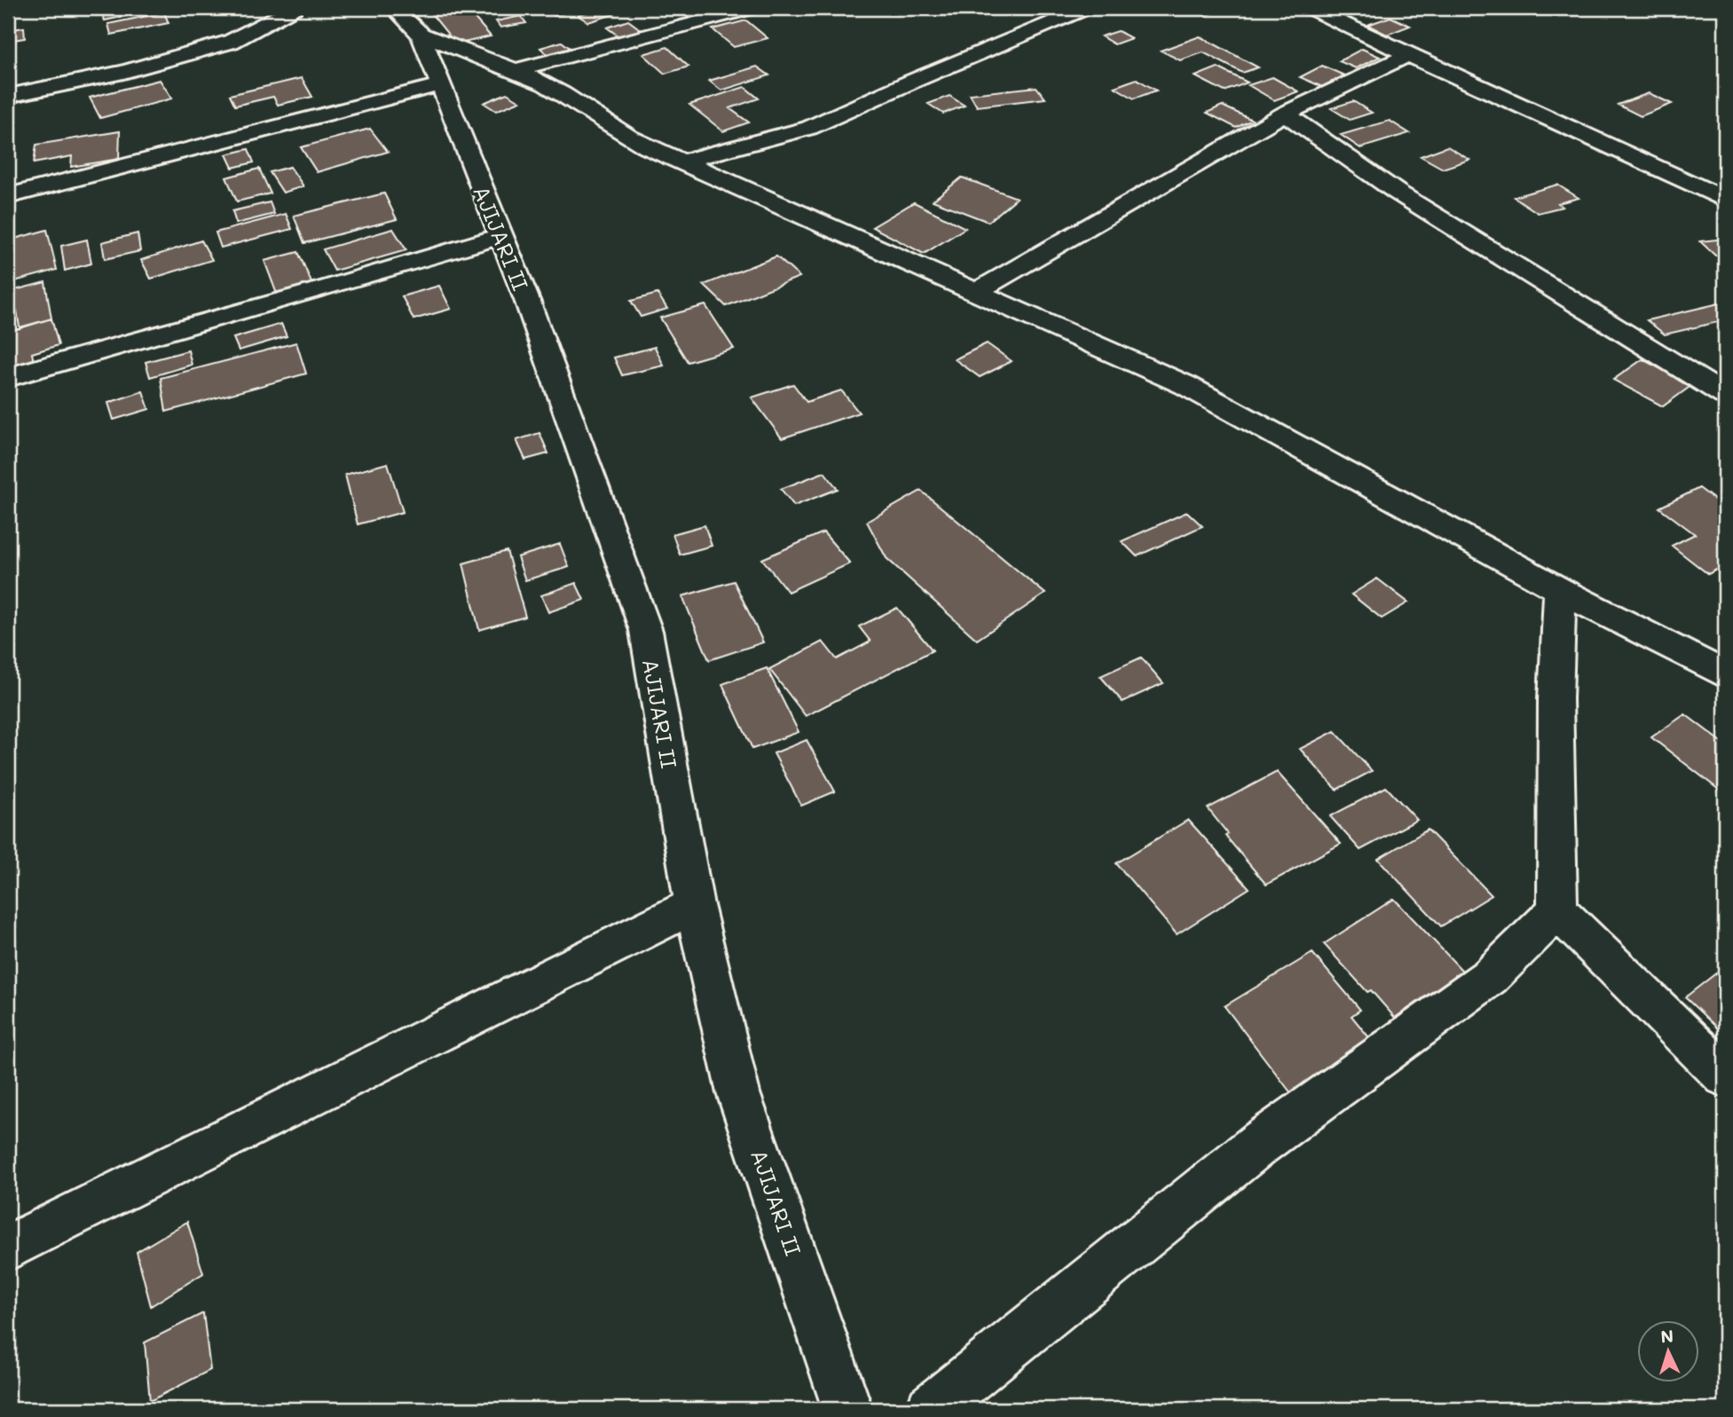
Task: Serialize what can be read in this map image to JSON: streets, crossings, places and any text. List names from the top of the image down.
{
  "streets": {
    "street": ["AJIJARI II"]
  },
  "north": "top"
}
